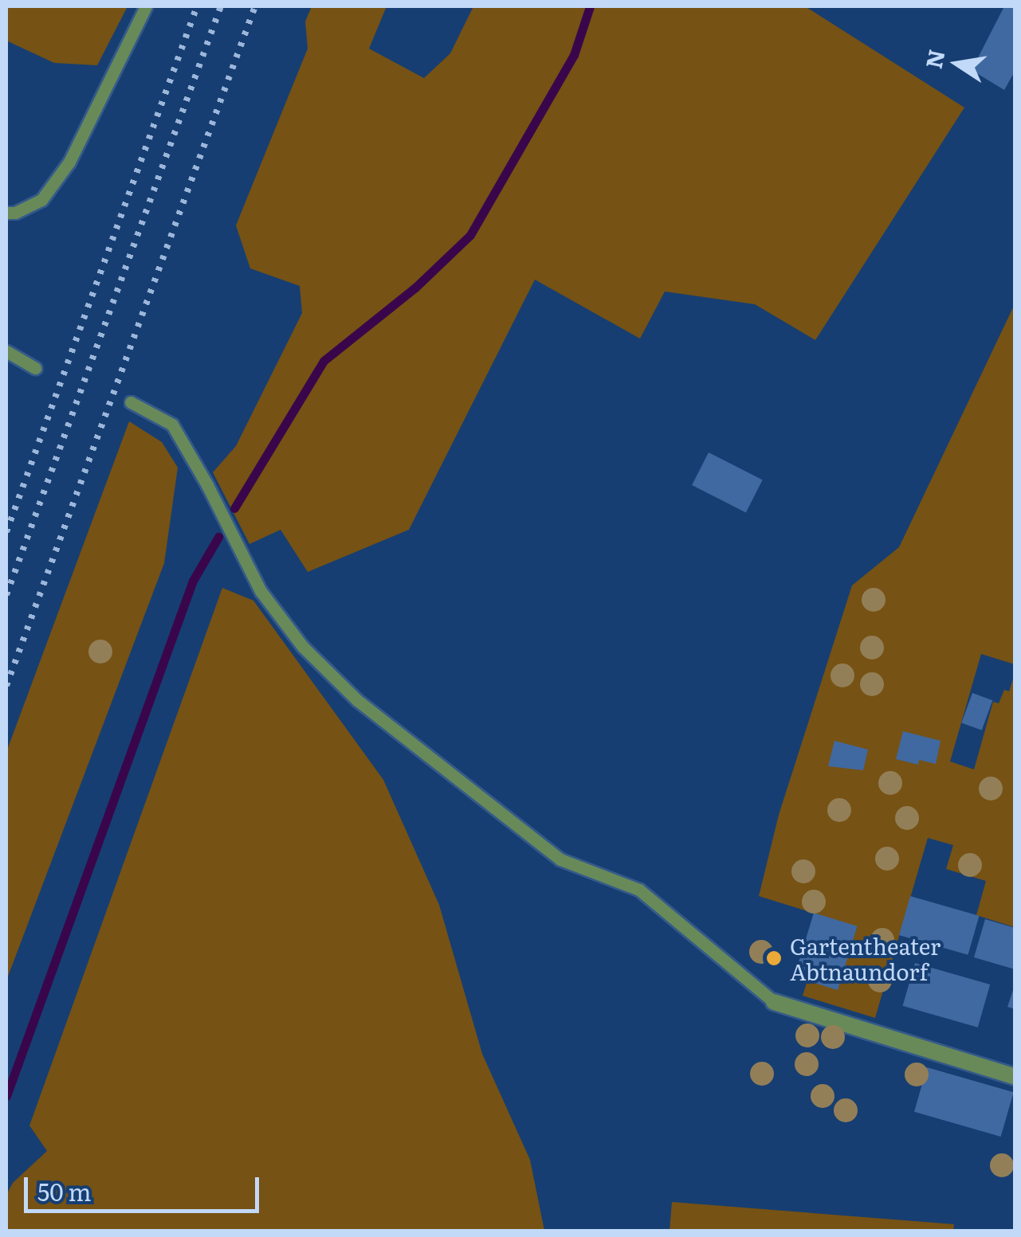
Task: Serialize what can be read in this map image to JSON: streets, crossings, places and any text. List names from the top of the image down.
{
  "places": ["Gartentheater Abtnaundorf"],
  "scale_bar": "50 m",
  "north": "left"
}
